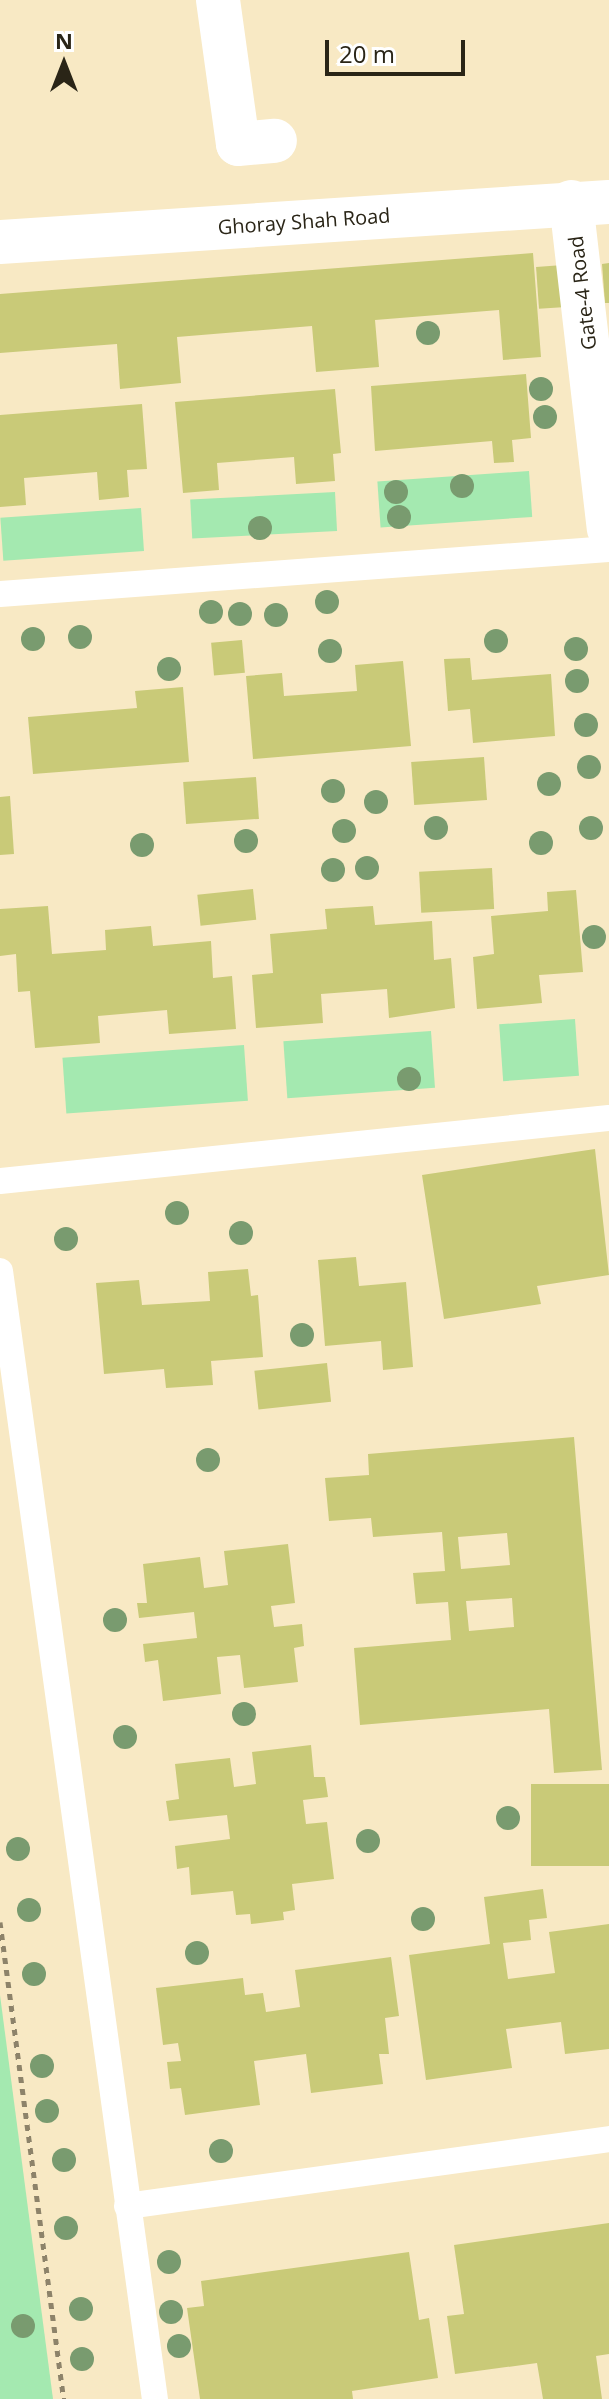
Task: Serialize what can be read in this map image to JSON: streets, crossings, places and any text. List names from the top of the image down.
{
  "streets": {
    "main road": ["Ghoray Shah Road", "Gate-4 Road"]
  },
  "crossings": [
    ["Ghoray Shah Road", "Gate-4 Road"]
  ],
  "scale_bar": "20 m",
  "north": "top"
}
